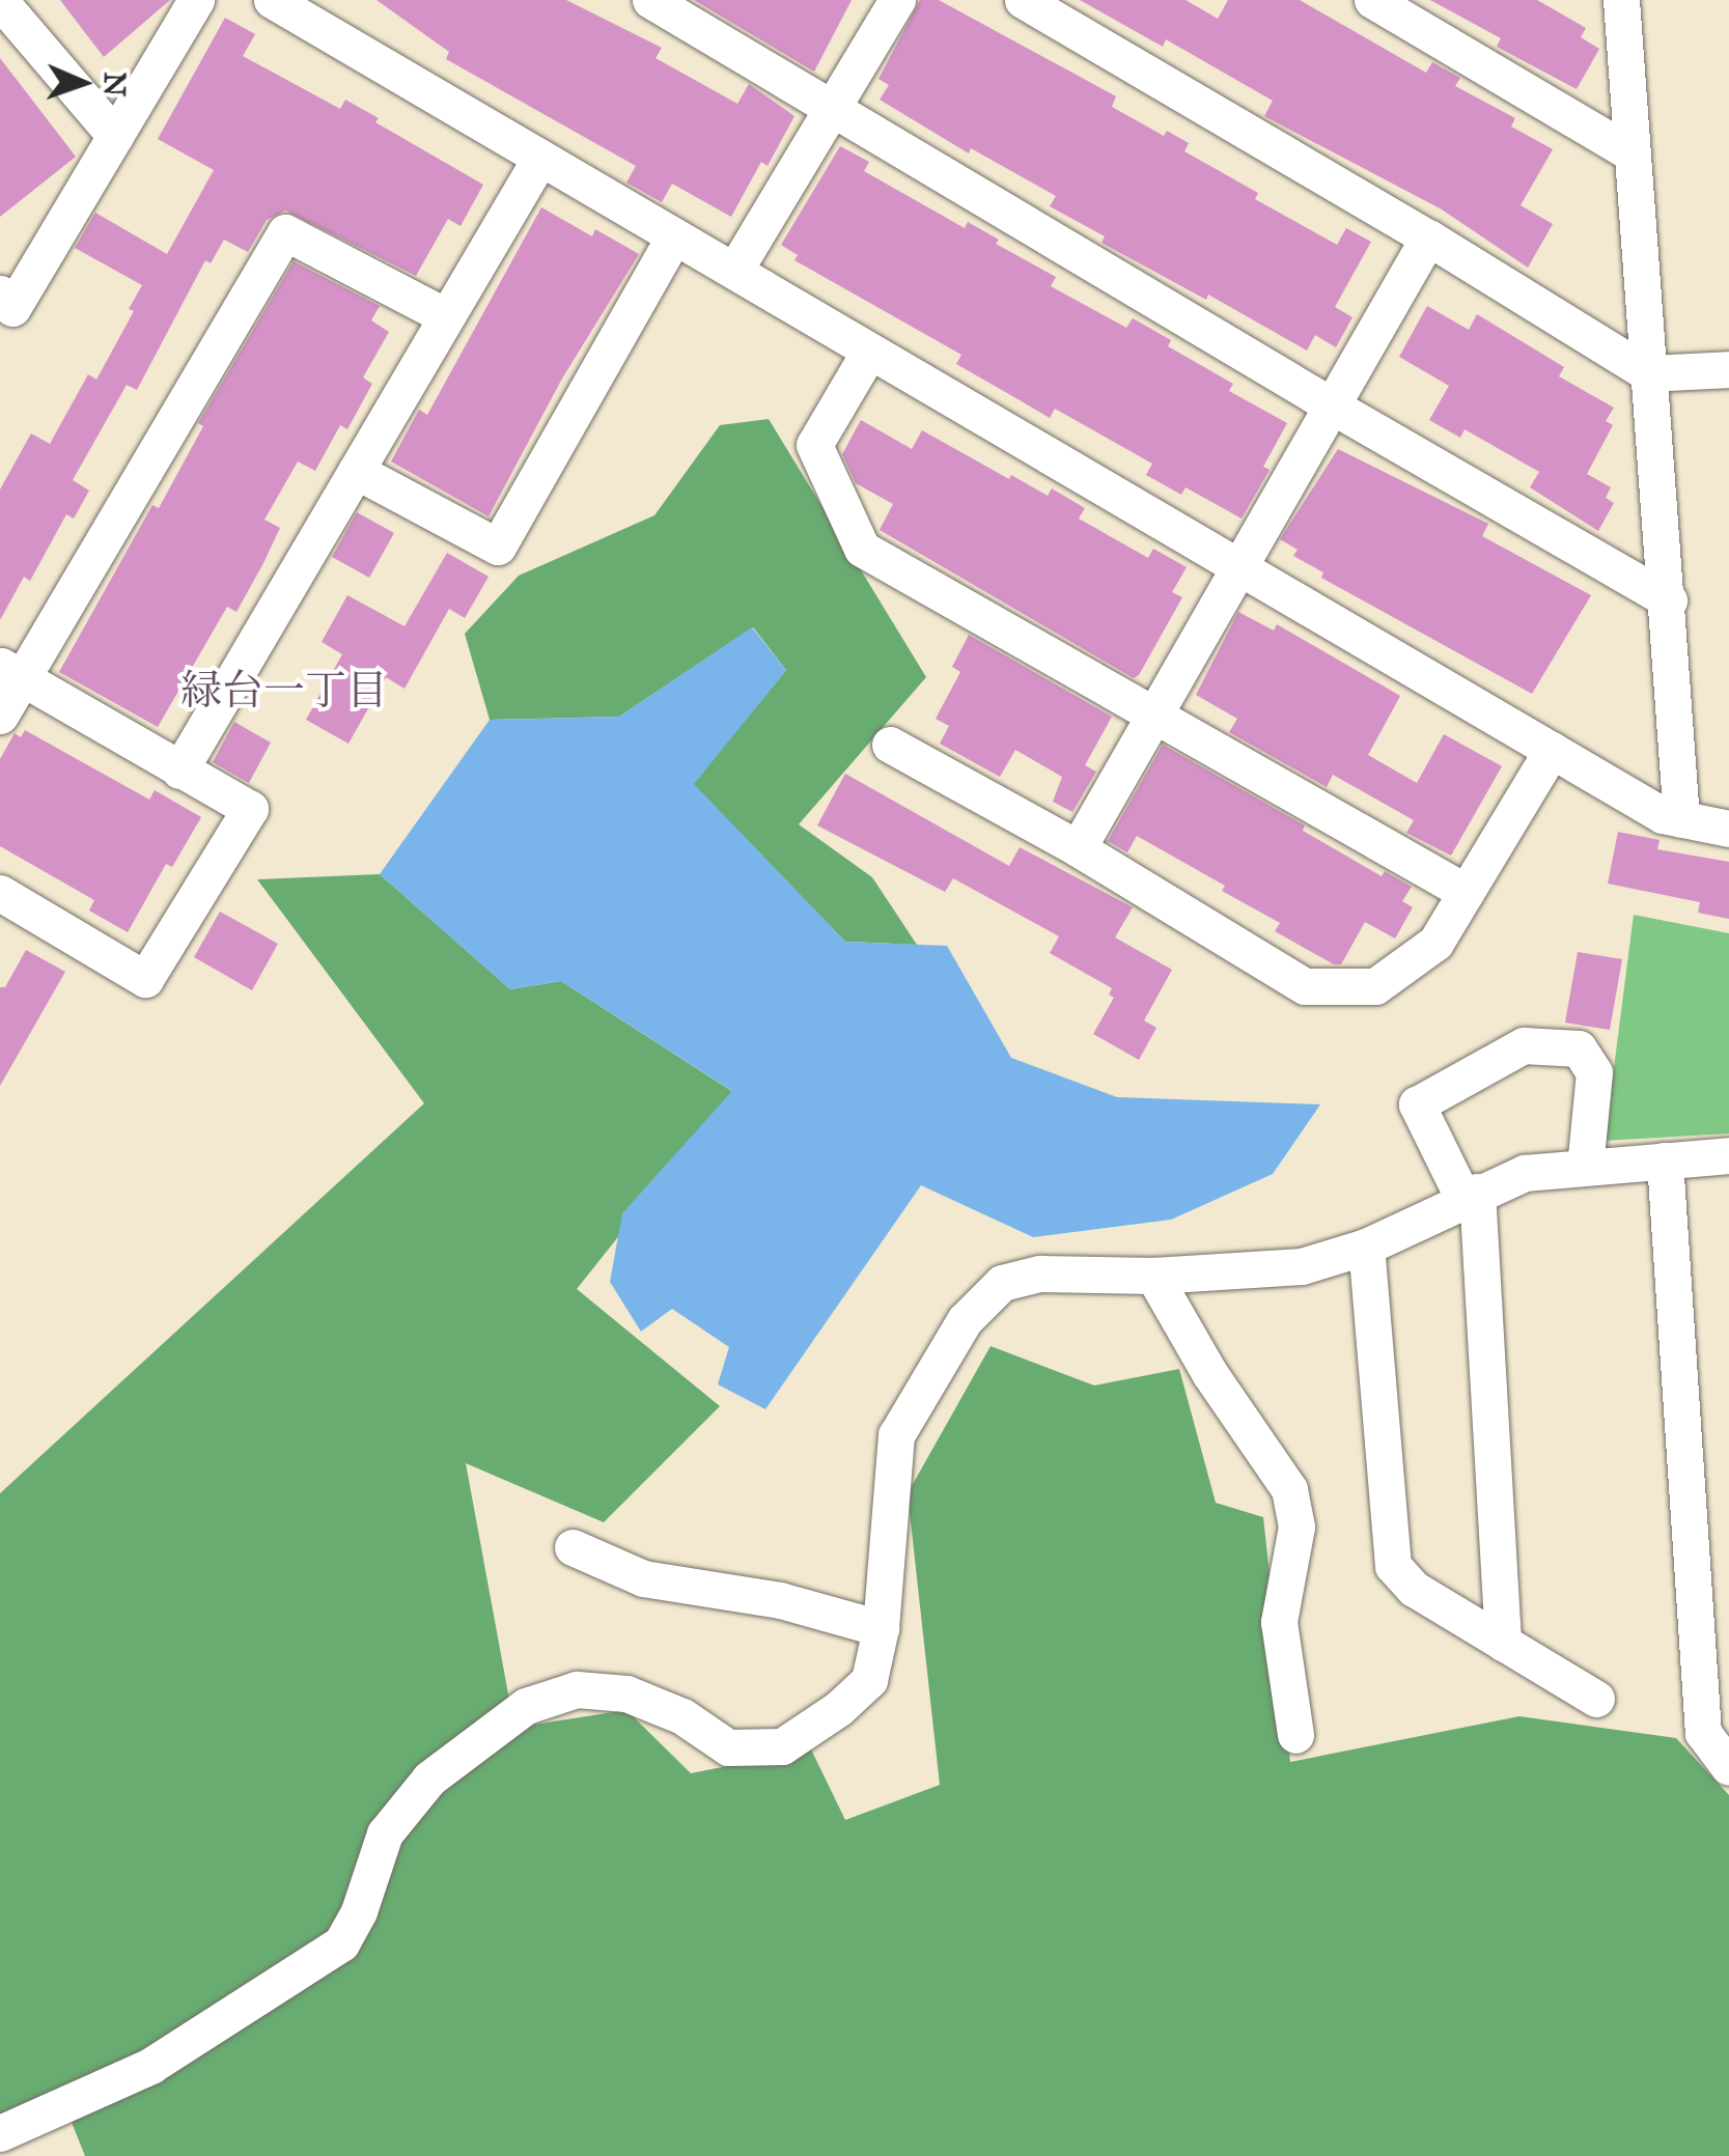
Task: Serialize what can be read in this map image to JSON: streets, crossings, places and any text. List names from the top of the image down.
{
  "districts": ["緑台一丁目"],
  "north": "right"
}
